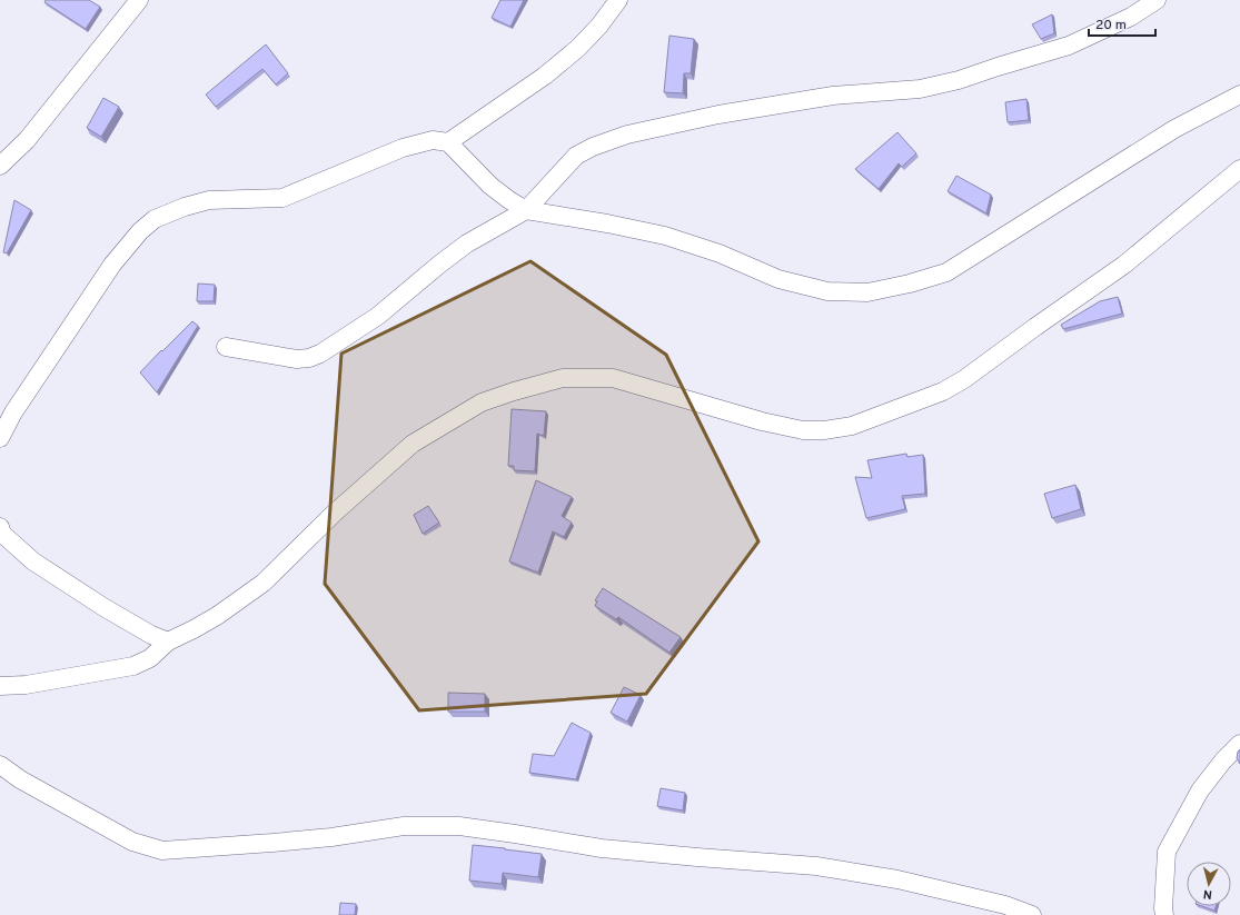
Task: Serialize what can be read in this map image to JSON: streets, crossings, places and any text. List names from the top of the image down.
{
  "scale_bar": "20 m",
  "north": "bottom"
}
